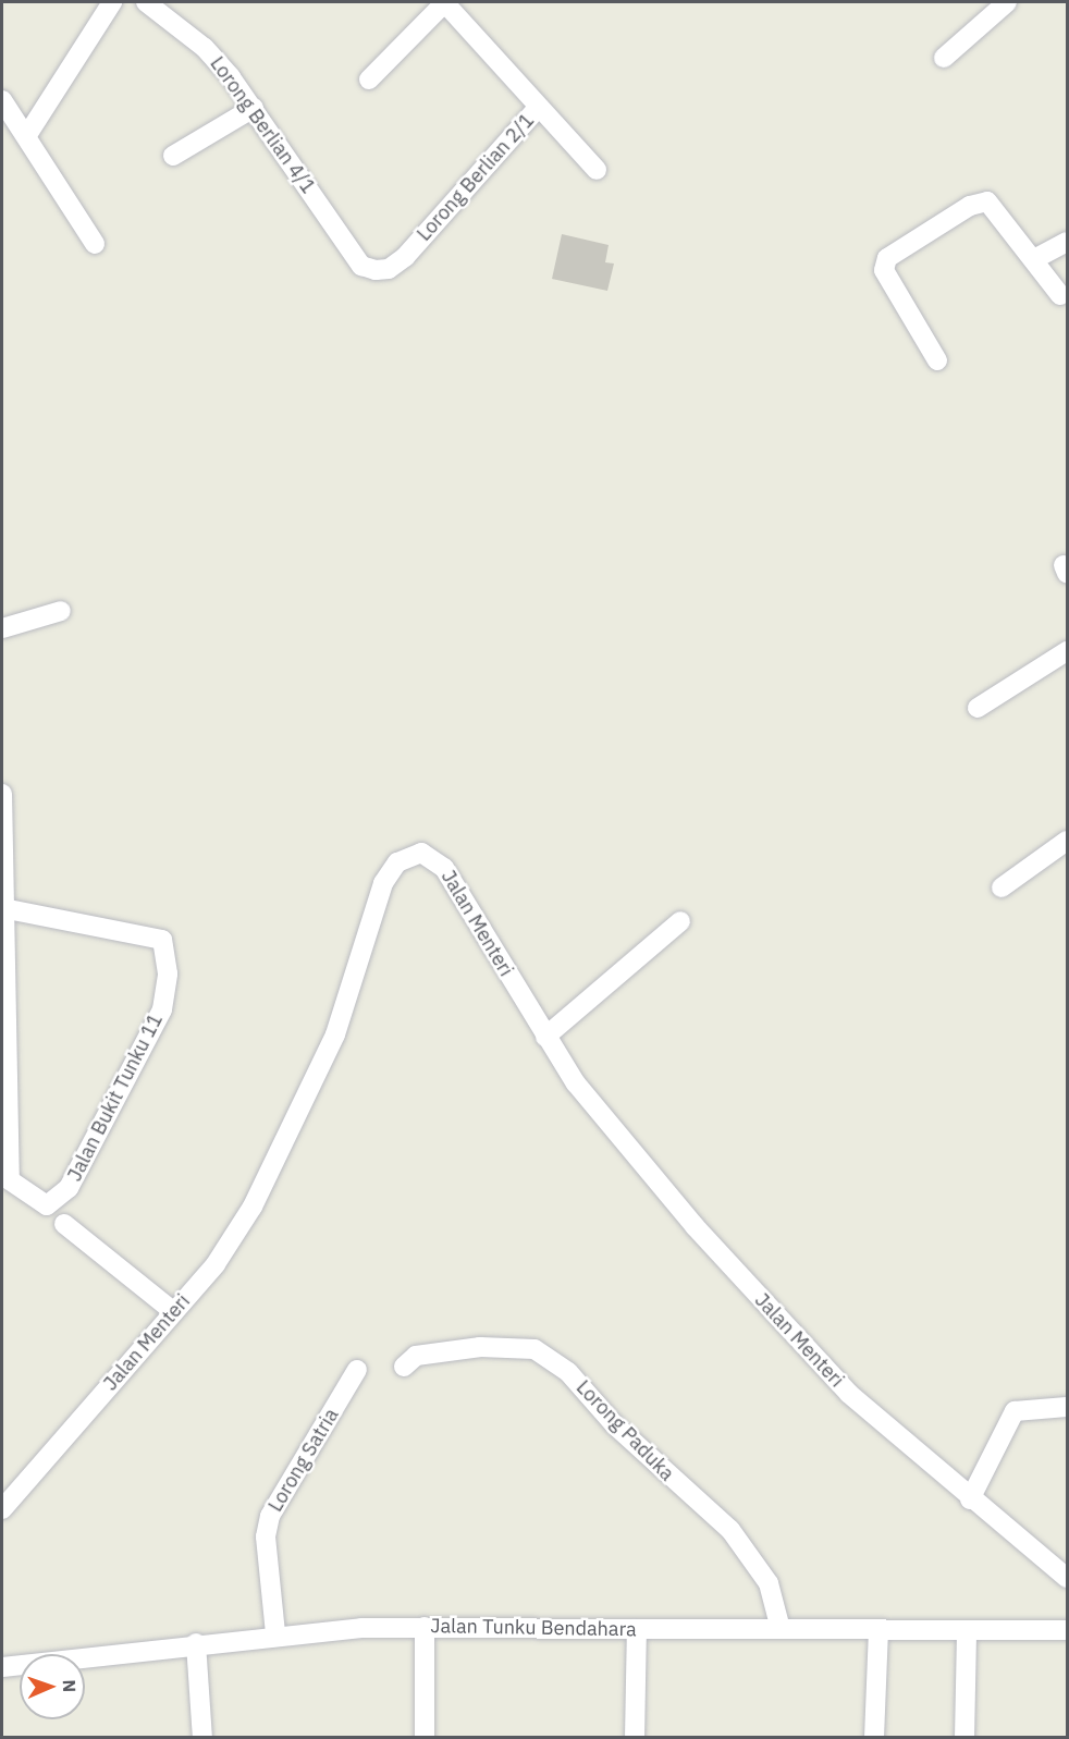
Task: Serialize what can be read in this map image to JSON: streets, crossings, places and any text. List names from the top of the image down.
{
  "streets": {
    "street": [
      "Lorong Berlian 4/1",
      "Lorong Berlian 2/1",
      "Jalan Menteri",
      "Jalan Bukit Tunku 11",
      "Lorong Paduka",
      "Lorong Satria",
      "Jalan Tunku Bendahara"
    ]
  },
  "crossings": [
    ["Lorong Berlian 4/1", "Lorong Berlian 2/1"],
    ["Lorong Paduka", "Jalan Tunku Bendahara"],
    ["Lorong Satria", "Jalan Tunku Bendahara"]
  ],
  "north": "right"
}
